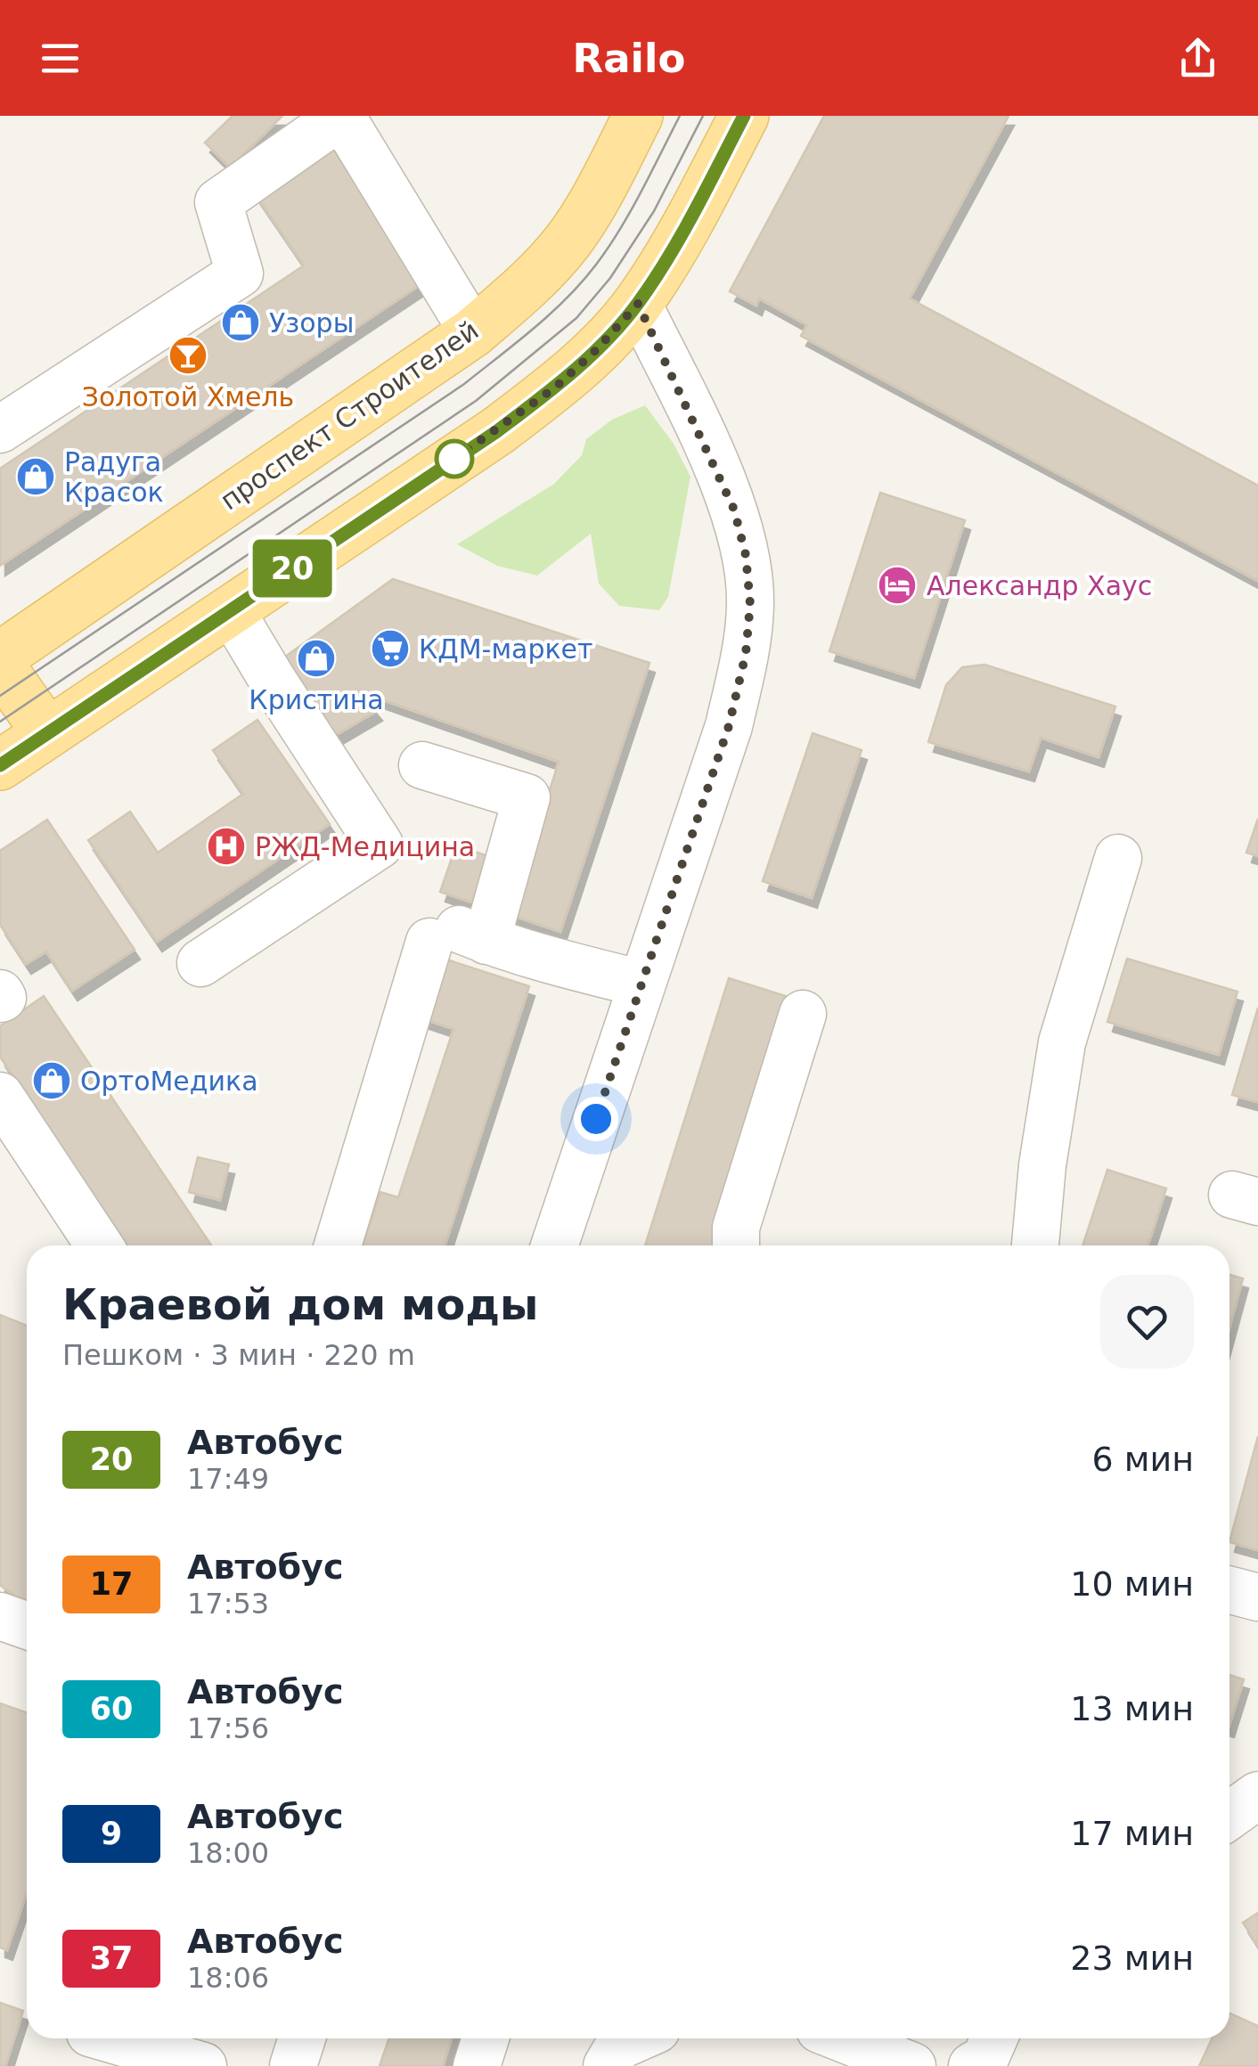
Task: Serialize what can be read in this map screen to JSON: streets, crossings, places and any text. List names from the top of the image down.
{
  "streets": {
    "main road": ["проспект Строителей"]
  },
  "places": {
    "shop": [
      "Узоры",
      "Радуга Красок",
      "Кристина",
      "ОртоМедика"
    ],
    "bar": ["Золотой Хмель"],
    "hotel": ["Александр Хаус"],
    "supermarket": ["КДМ-маркет"],
    "hospital": ["РЖД-Медицина"]
  },
  "lines": ["bus line 20"],
  "page": {
    "header": "Railo",
    "on_map": "20",
    "heading": ["Краевой дом моды", "Пешком · 3 мин · 220 m"],
    "list": [
      {
        "mark": "20",
        "name": "Автобус",
        "note": "17:49",
        "value": "6 мин"
      },
      {
        "mark": "17",
        "name": "Автобус",
        "note": "17:53",
        "value": "10 мин"
      },
      {
        "mark": "60",
        "name": "Автобус",
        "note": "17:56",
        "value": "13 мин"
      },
      {
        "mark": "9",
        "name": "Автобус",
        "note": "18:00",
        "value": "17 мин"
      },
      {
        "mark": "37",
        "name": "Автобус",
        "note": "18:06",
        "value": "23 мин"
      }
    ]
  }
}
